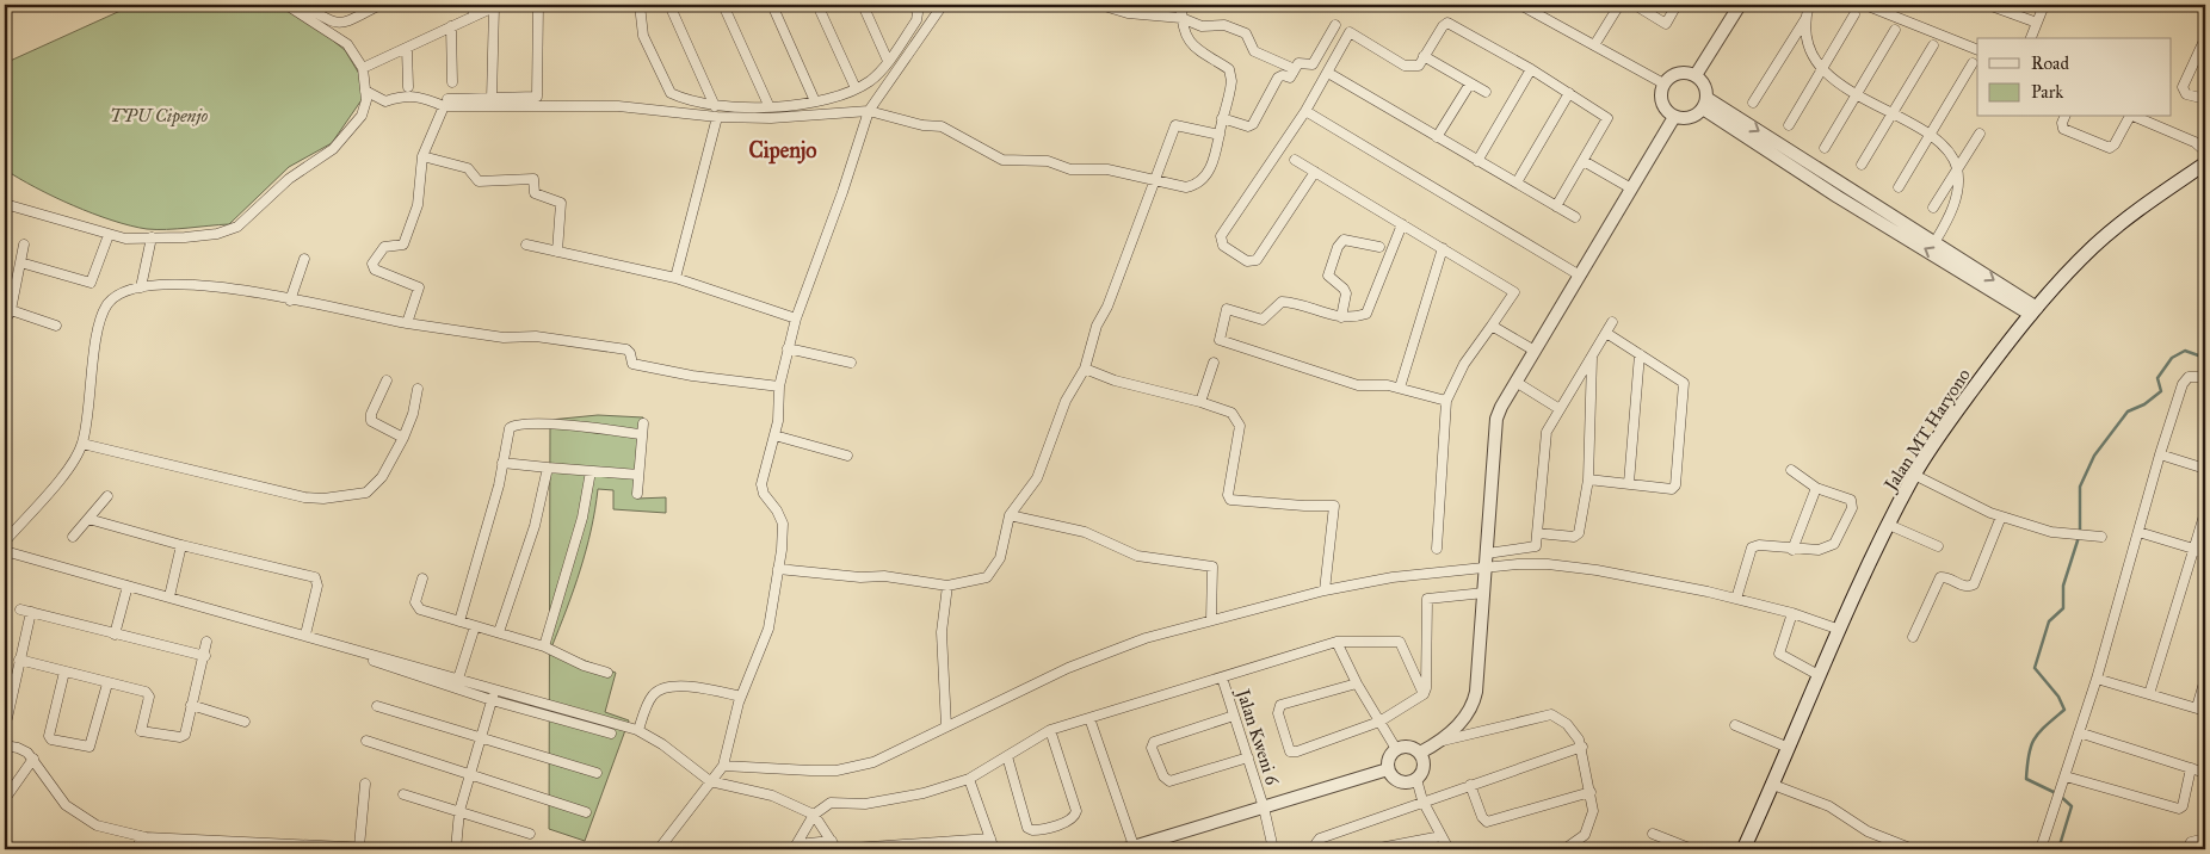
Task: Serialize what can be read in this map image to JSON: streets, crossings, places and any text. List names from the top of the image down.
{
  "streets": {
    "main road": ["Jalan MT Haryono"],
    "street": ["Jalan Kweni 6"]
  },
  "districts": ["Cipenjo"],
  "parks": ["TPU Cipenjo"],
  "legend": ["Road", "Park"]
}
